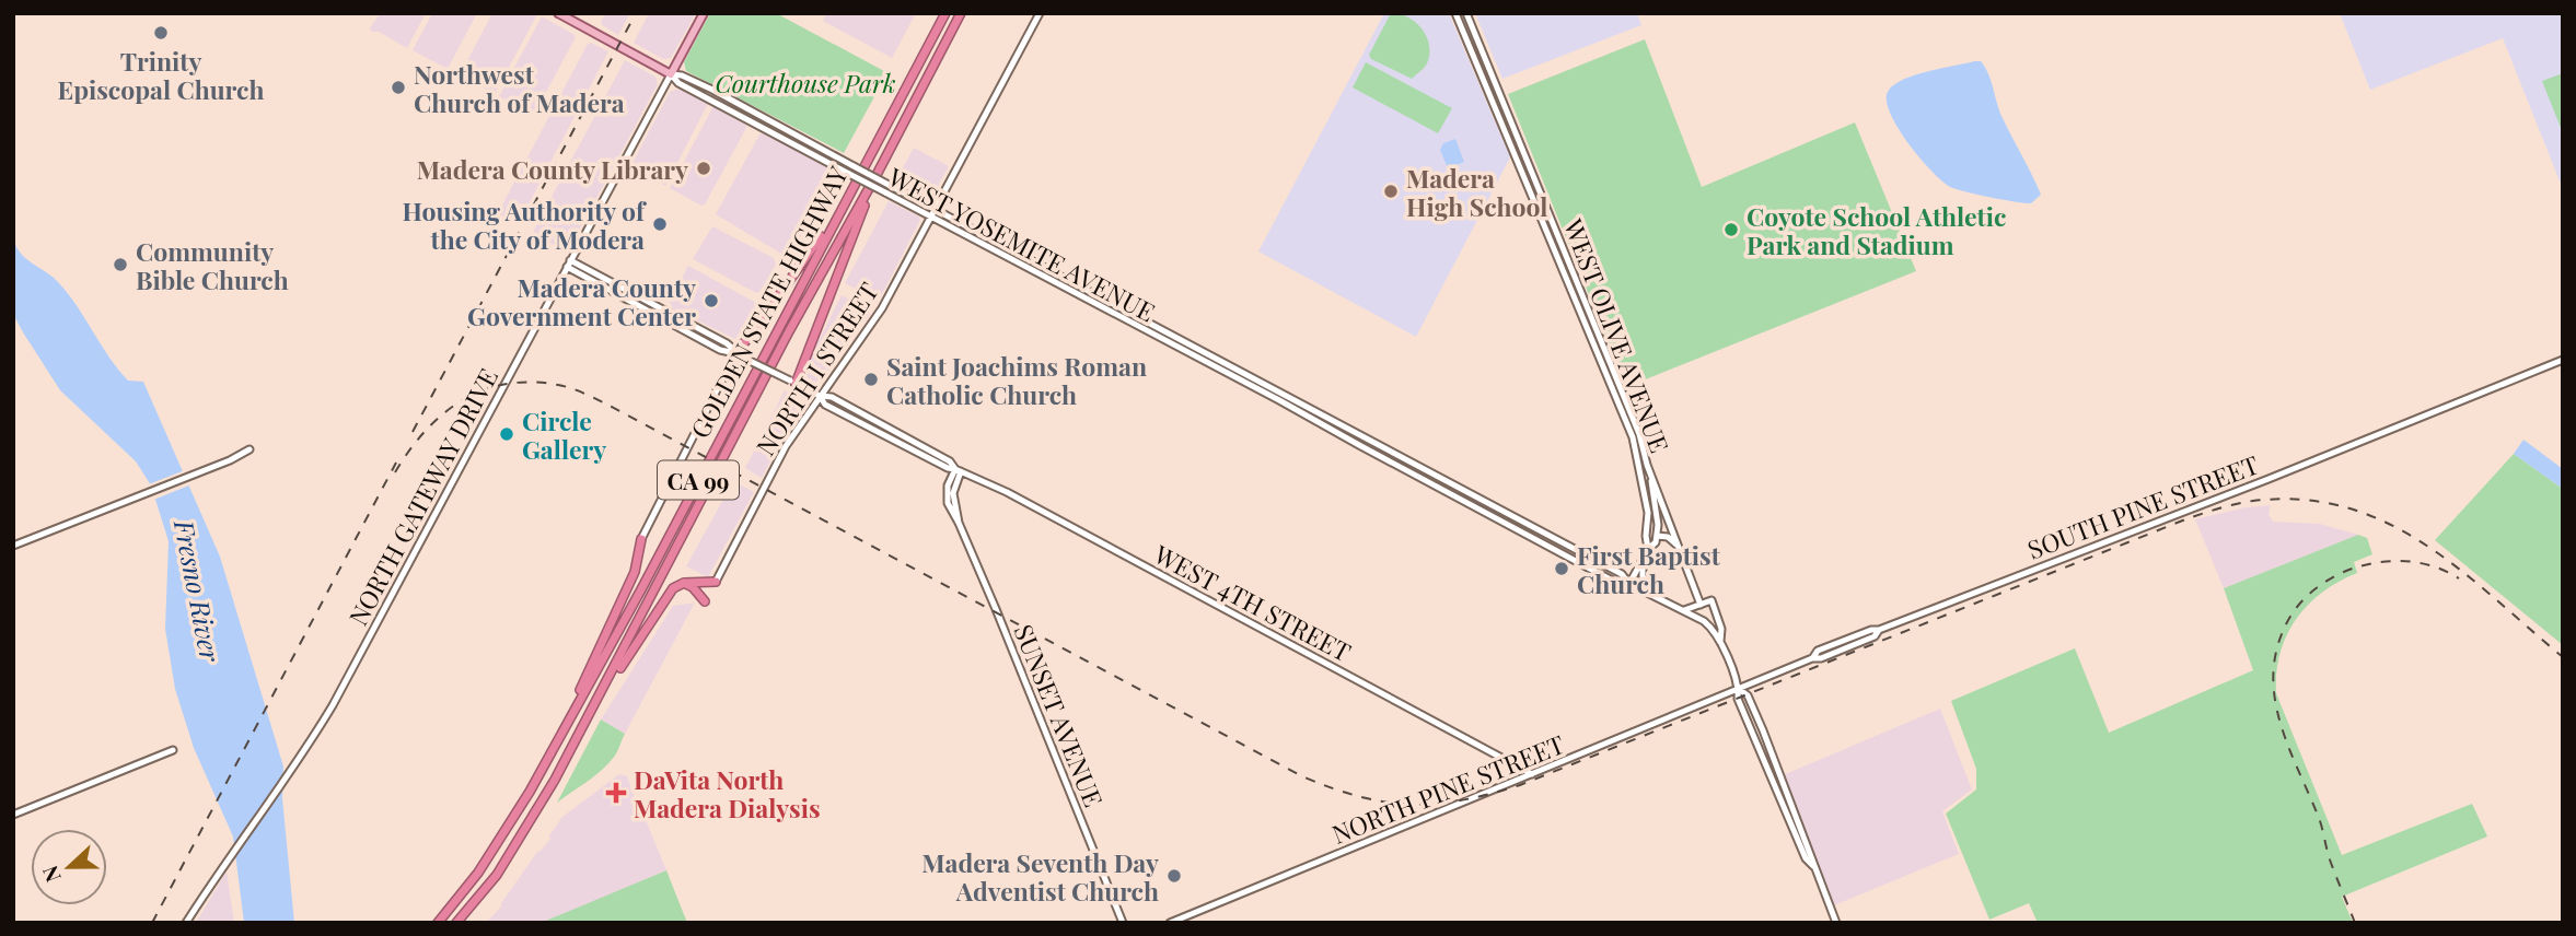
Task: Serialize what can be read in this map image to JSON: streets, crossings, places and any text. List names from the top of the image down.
{
  "streets": {
    "highway": ["GOLDEN STATE HIGHWAY", "CA 99"],
    "main road": [
      "WEST YOSEMITE AVENUE",
      "WEST OLIVE AVENUE",
      "NORTH I STREET",
      "NORTH GATEWAY DRIVE",
      "SOUTH PINE STREET",
      "WEST 4TH STREET",
      "SUNSET AVENUE",
      "NORTH PINE STREET"
    ]
  },
  "crossings": [
    ["WEST YOSEMITE AVENUE", "NORTH I STREET"],
    ["WEST YOSEMITE AVENUE", "NORTH GATEWAY DRIVE"],
    ["NORTH I STREET", "WEST 4TH STREET"],
    ["NORTH GATEWAY DRIVE", "WEST 4TH STREET"],
    ["SOUTH PINE STREET", "NORTH PINE STREET"],
    ["WEST 4TH STREET", "SUNSET AVENUE"],
    ["WEST 4TH STREET", "NORTH PINE STREET"]
  ],
  "water": ["Fresno River"],
  "parks": ["Courthouse Park"],
  "places": {
    "other": [
      "Trinity Episcopal Church",
      "Northwest Church of Madera",
      "Madera County Library",
      "Madera High School",
      "Housing Authority of the City of Modera",
      "Coyote School Athletic Park and Stadium",
      "Community Bible Church",
      "Madera County Government Center",
      "Saint Joachims Roman Catholic Church",
      "Circle Gallery",
      "First Baptist Church",
      "Madera Seventh Day Adventist Church"
    ],
    "health": ["DaVita North Madera Dialysis"]
  },
  "north": "left"
}
